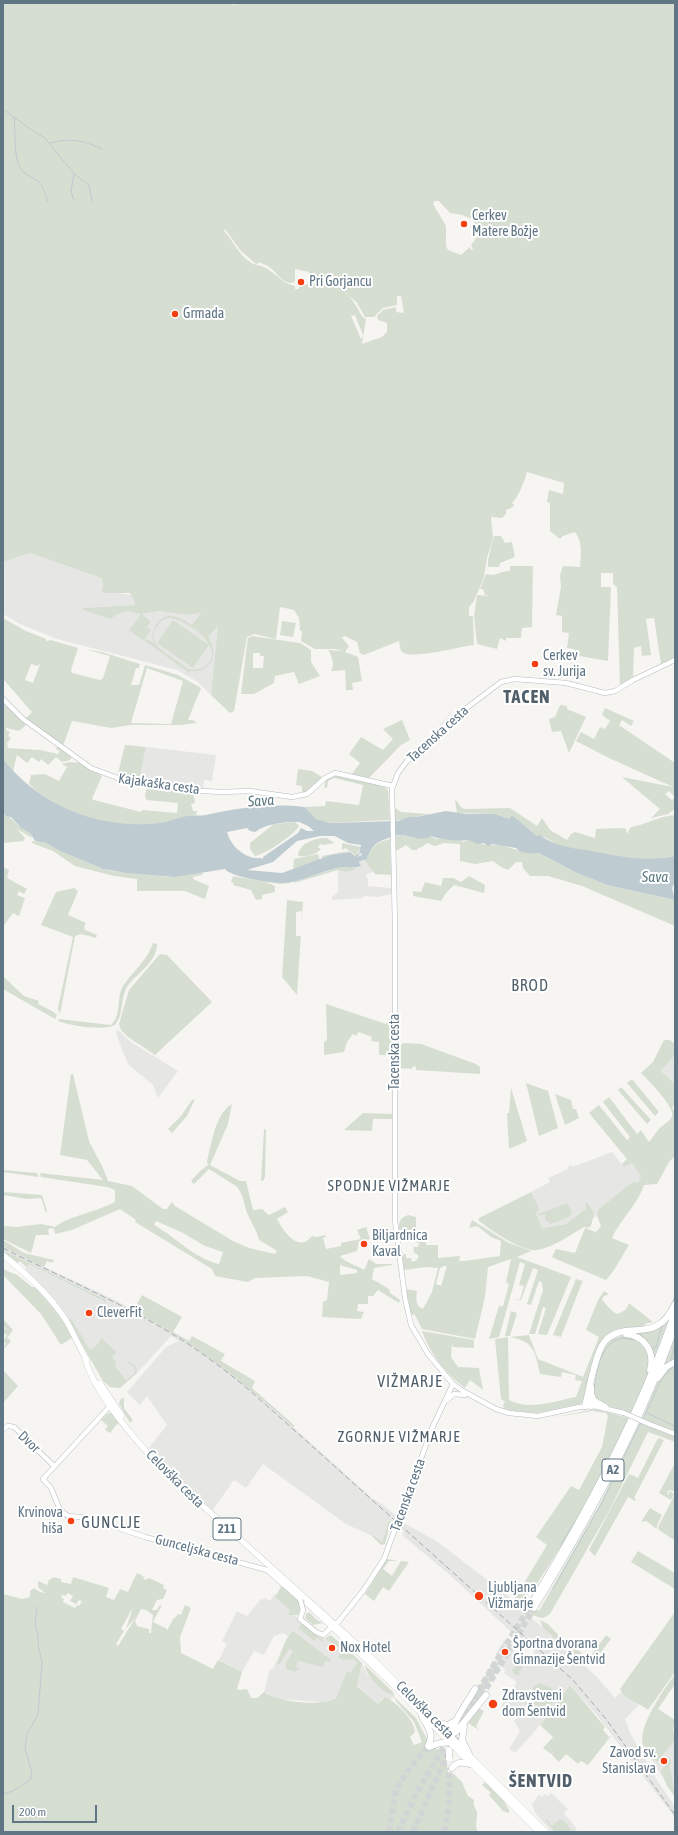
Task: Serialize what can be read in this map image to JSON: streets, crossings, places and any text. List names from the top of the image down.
{
  "streets": {
    "highway": ["A2"],
    "main road": [
      "Tacenska cesta",
      "Kajakaška cesta",
      "Dvor",
      "Celovška cesta",
      "211",
      "Gunceljska cesta"
    ]
  },
  "crossings": [
    ["Tacenska cesta", "Kajakaška cesta"],
    ["Tacenska cesta", "Celovška cesta"],
    ["Tacenska cesta", "Gunceljska cesta"],
    ["Dvor", "Gunceljska cesta"],
    ["Celovška cesta", "211"],
    ["Celovška cesta", "Gunceljska cesta"]
  ],
  "districts": [
    "TACEN",
    "BROD",
    "SPODNJE VIŽMARJE",
    "VIŽMARJE",
    "ZGORNJE VIŽMARJE",
    "GUNCLJE",
    "ŠENTVID"
  ],
  "water": ["Sava"],
  "places": [
    "Cerkev Matere Božje",
    "Pri Gorjancu",
    "Grmada",
    "Cerkev sv. Jurija",
    "Biljardnica Kaval",
    "CleverFit",
    "Krvinova hiša",
    "Ljubljana Vižmarje",
    "Nox Hotel",
    "Športna dvorana Gimnazije Šentvid",
    "Zdravstveni dom Šentvid",
    "Zavod sv. Stanislava"
  ],
  "scale_bar": "200 m"
}
